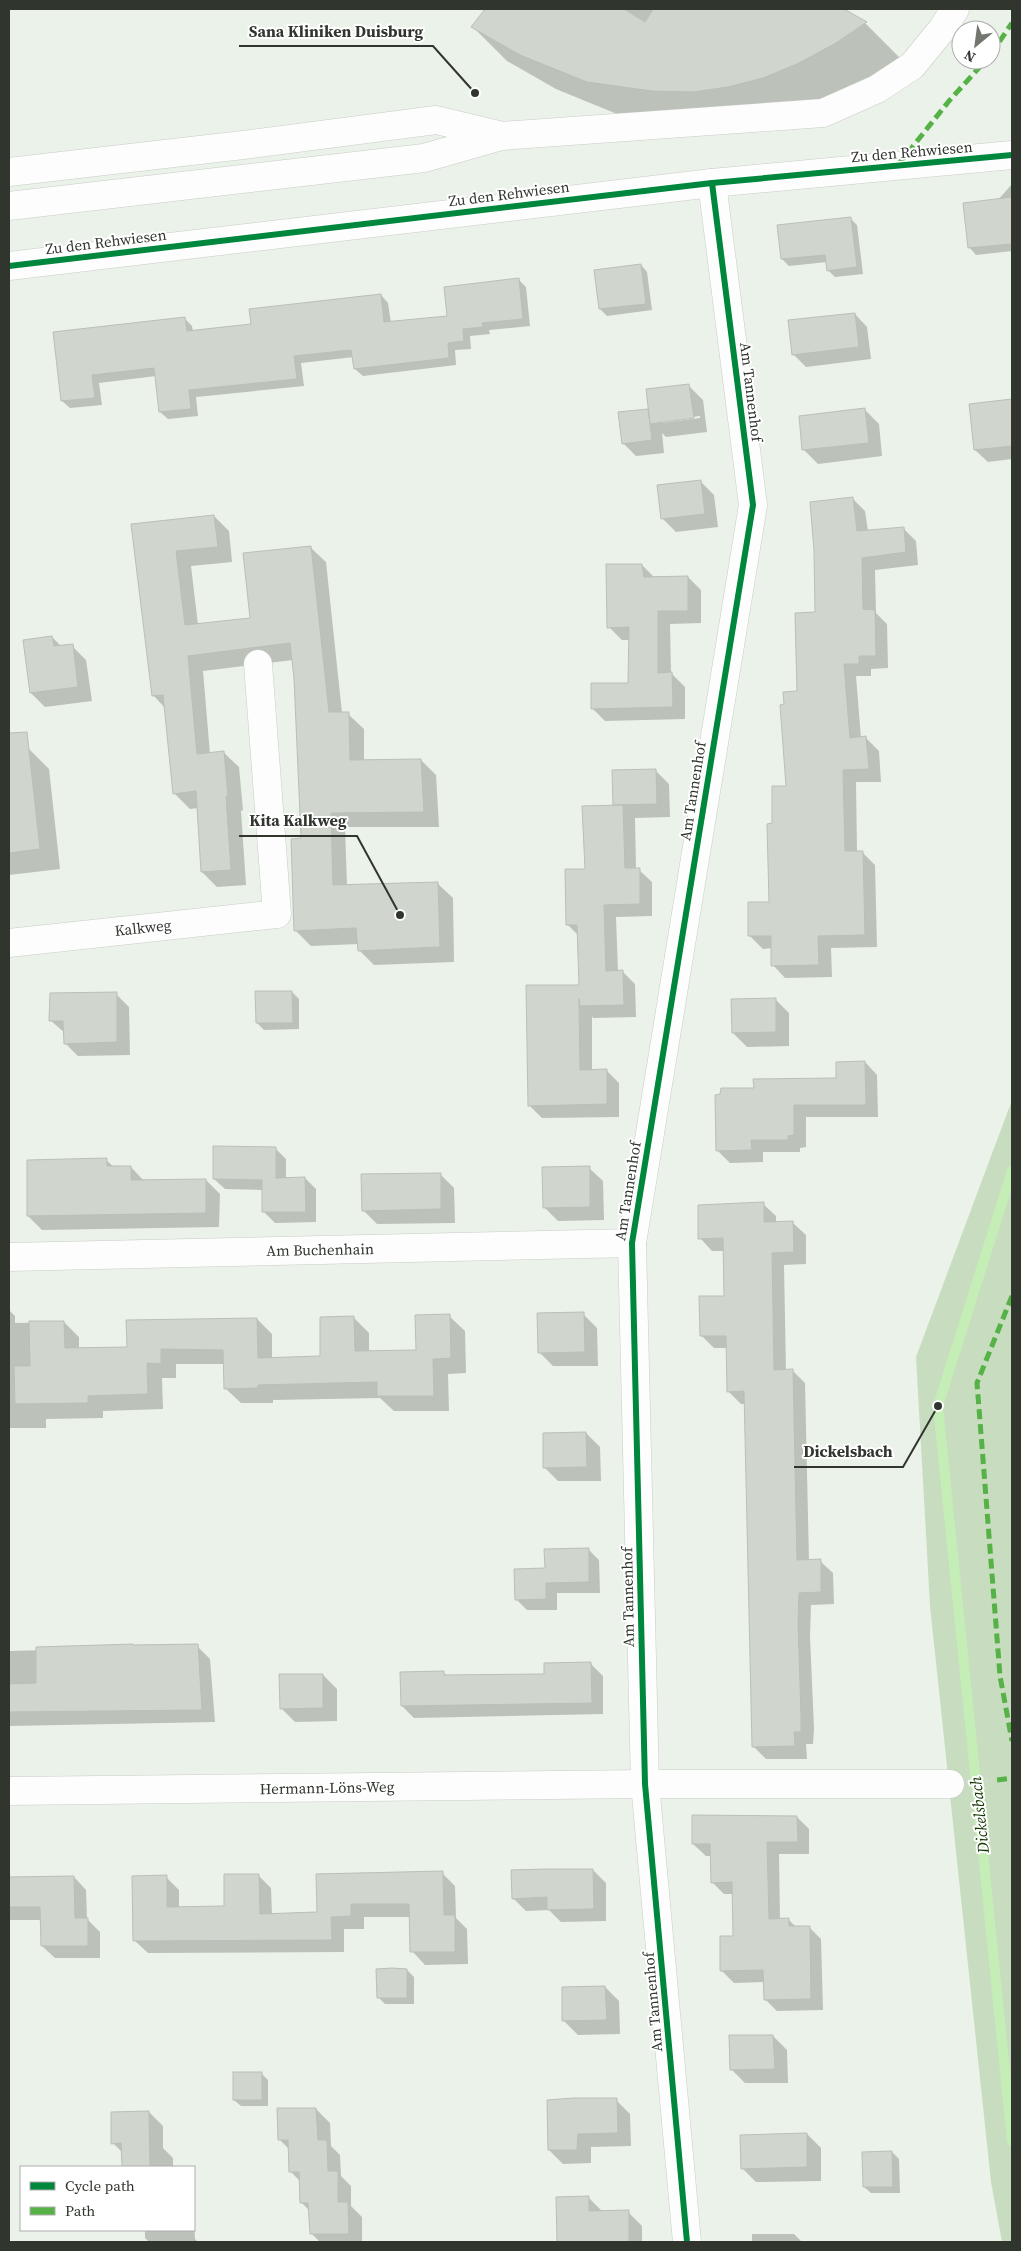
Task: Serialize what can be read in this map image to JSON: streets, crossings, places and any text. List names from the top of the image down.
{
  "streets": {
    "street": [
      "Zu den Rehwiesen",
      "Am Tannenhof",
      "Kalkweg",
      "Am Buchenhain",
      "Hermann-Löns-Weg"
    ]
  },
  "crossings": [
    ["Zu den Rehwiesen", "Am Tannenhof"],
    ["Am Tannenhof", "Am Buchenhain"],
    ["Am Tannenhof", "Hermann-Löns-Weg"]
  ],
  "water": ["Dickelsbach"],
  "places": ["Sana Kliniken Duisburg", "Kita Kalkweg", "Dickelsbach"],
  "legend": ["Cycle path", "Path"],
  "north": "bottom left"
}
